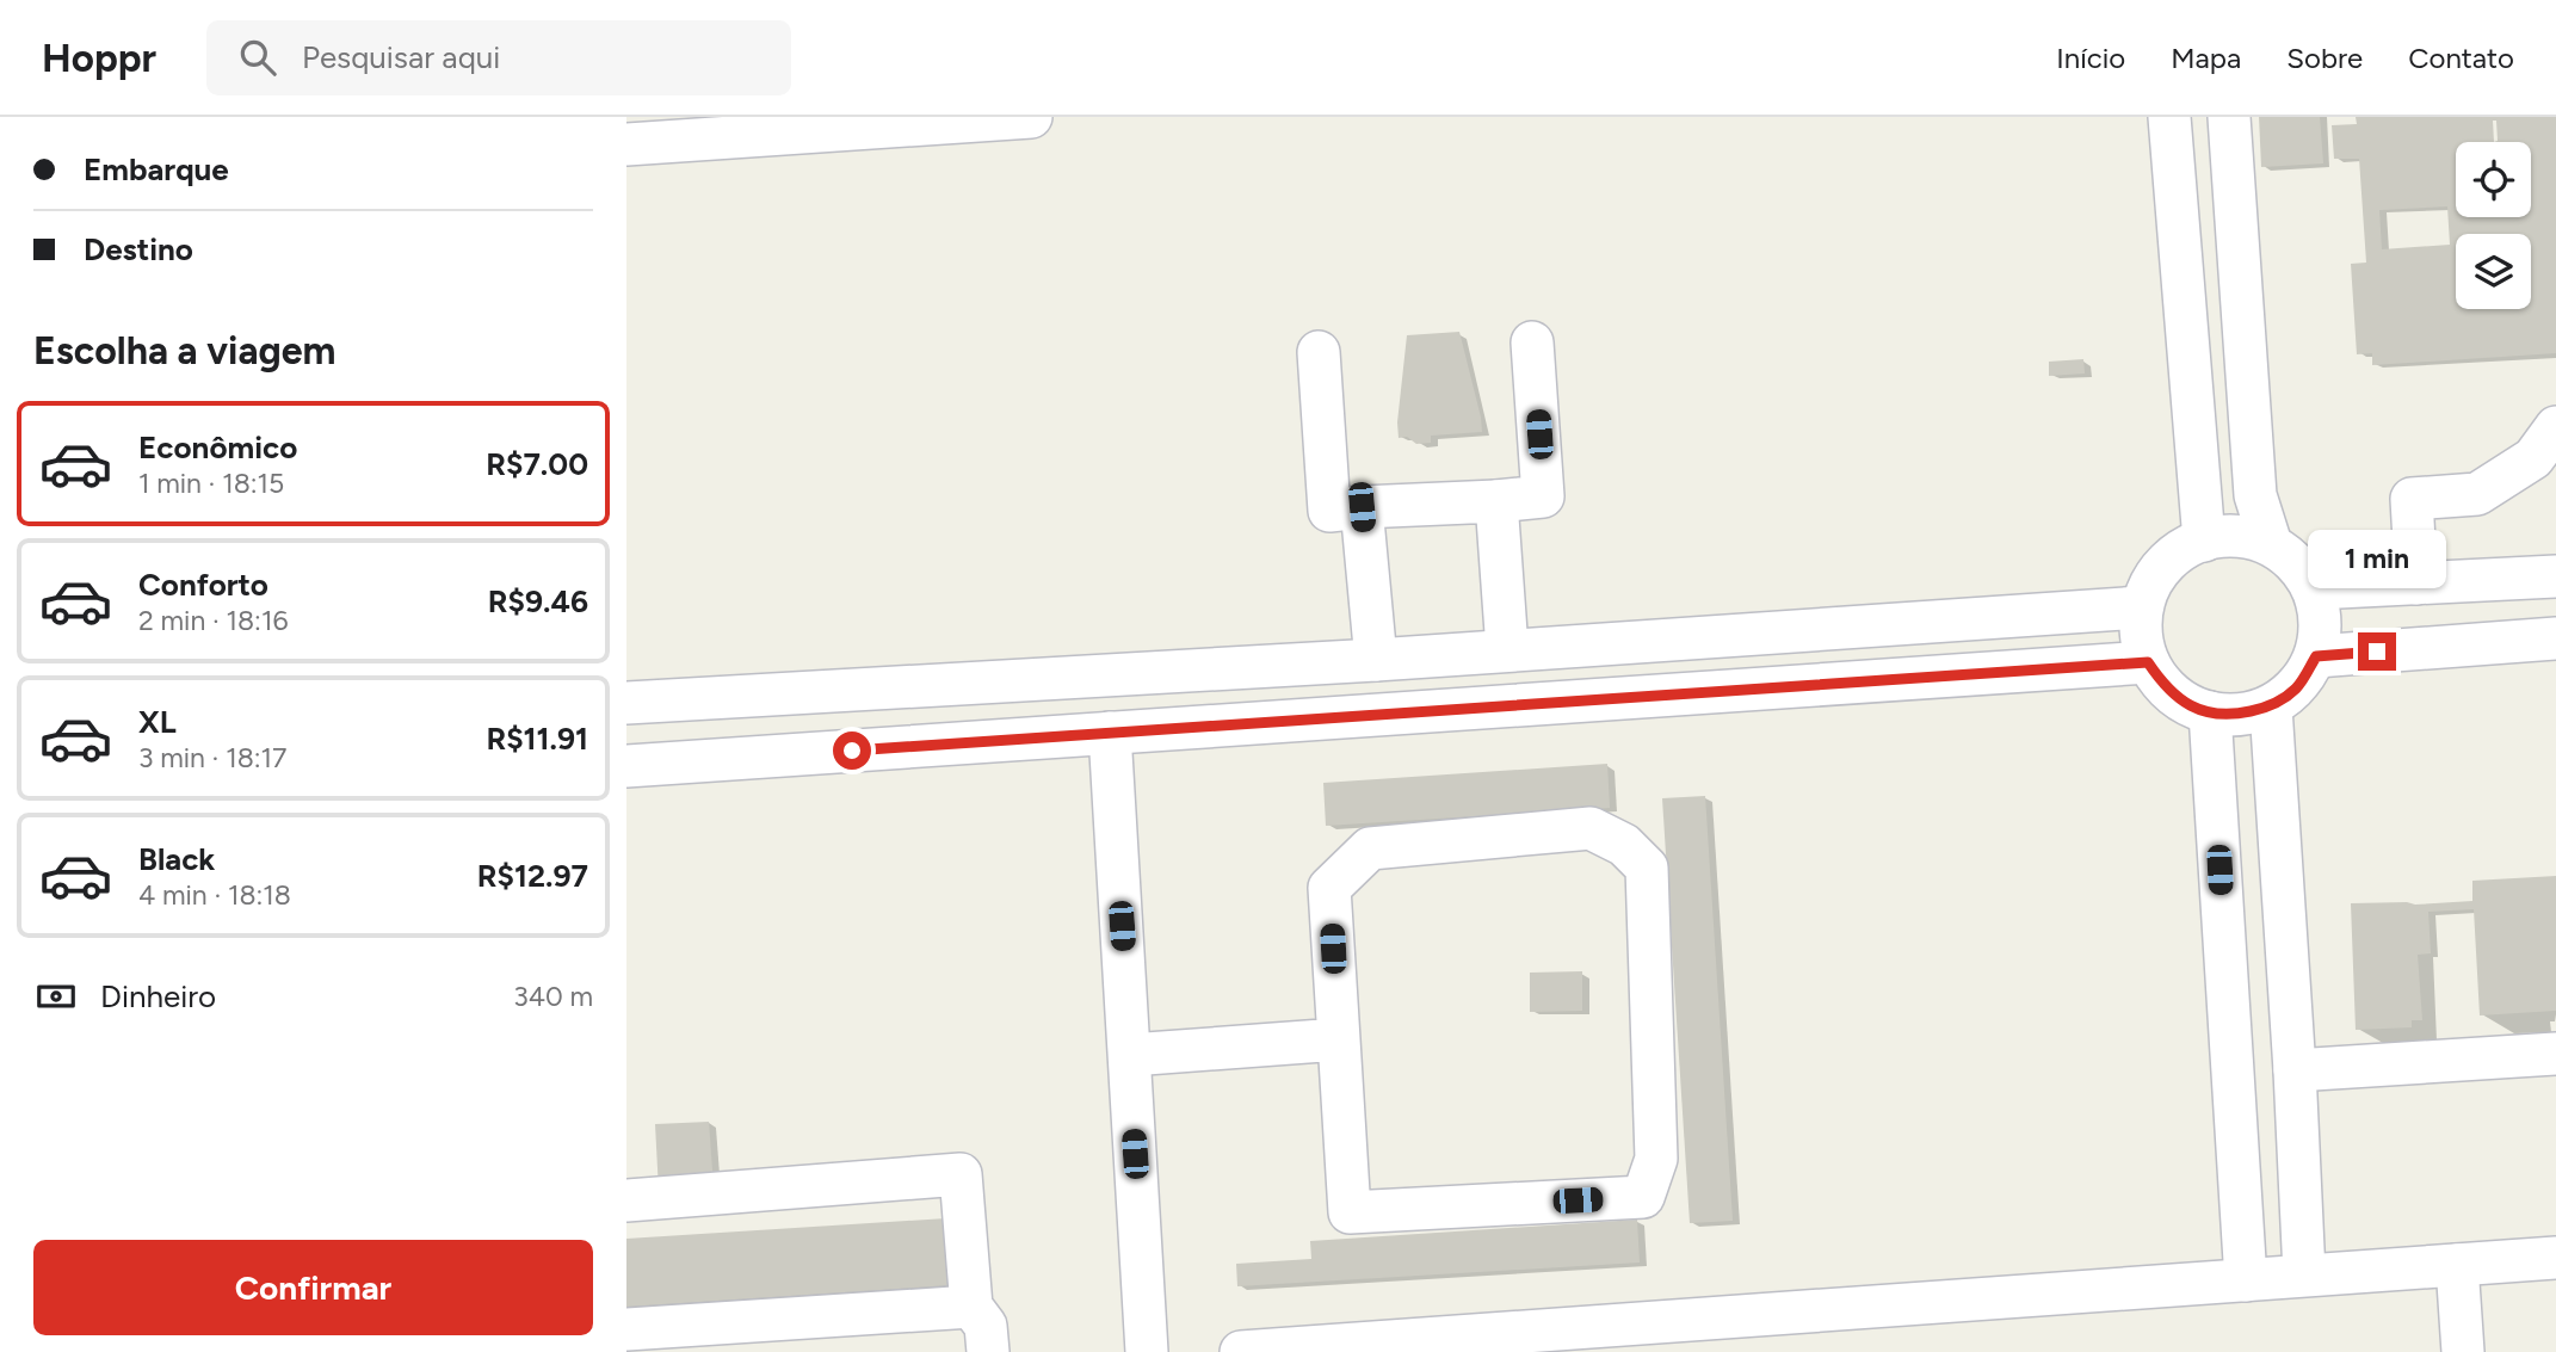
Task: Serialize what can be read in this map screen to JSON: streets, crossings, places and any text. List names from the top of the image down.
{
  "page": {
    "header": "Hoppr",
    "search": "Pesquisar aqui",
    "nav": [
      "Início",
      "Mapa",
      "Sobre",
      "Contato"
    ],
    "banner": ["Embarque", "Destino"],
    "heading": "Escolha a viagem",
    "list": [
      {
        "name": "Econômico",
        "note": "1 min · 18:15",
        "value": "R$7.00"
      },
      {
        "name": "Conforto",
        "note": "2 min · 18:16",
        "value": "R$9.46"
      },
      {
        "name": "XL",
        "note": "3 min · 18:17",
        "value": "R$11.91"
      },
      {
        "name": "Black",
        "note": "4 min · 18:18",
        "value": "R$12.97"
      }
    ],
    "bubble": "1 min",
    "pay": ["Dinheiro", "340 m"],
    "buttons": "Confirmar"
  }
}
